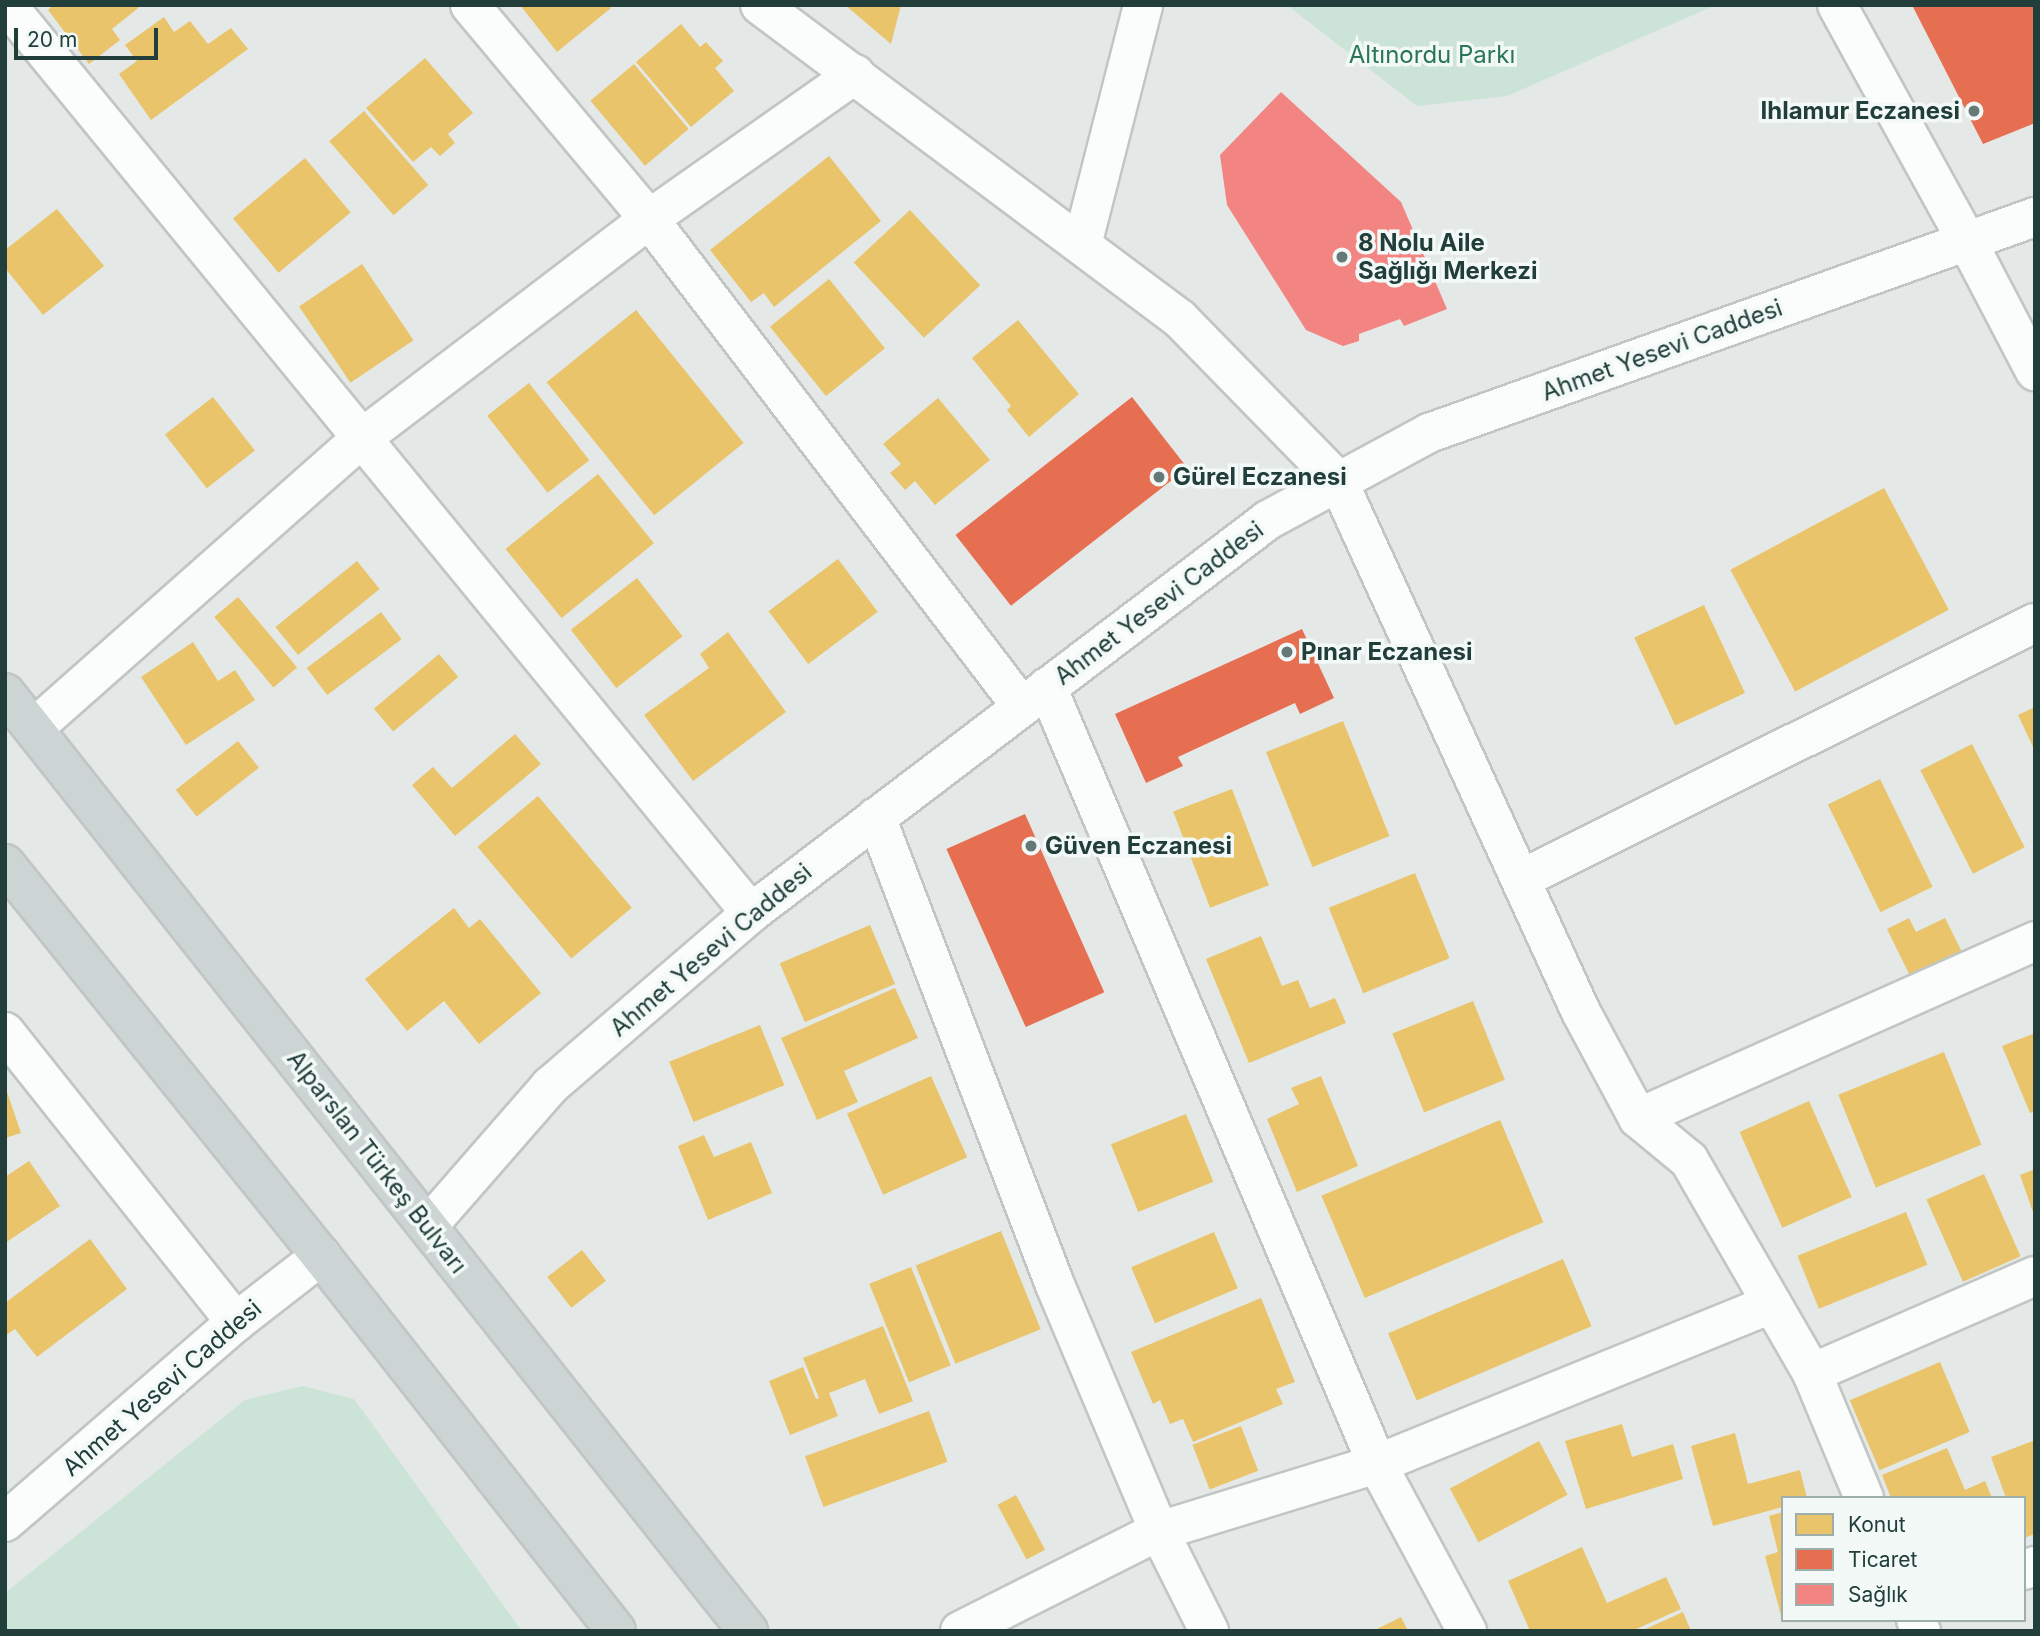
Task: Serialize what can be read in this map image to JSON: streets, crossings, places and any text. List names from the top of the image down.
{
  "streets": {
    "main road": ["Alparslan Türkeş Bulvarı"],
    "street": ["Ahmet Yesevi Caddesi"]
  },
  "crossings": [
    ["Ahmet Yesevi Caddesi", "Alparslan Türkeş Bulvarı"]
  ],
  "parks": ["Altınordu Parkı"],
  "places": [
    "Ihlamur Eczanesi",
    "8 Nolu Aile Sağlığı Merkezi",
    "Gürel Eczanesi",
    "Pınar Eczanesi",
    "Güven Eczanesi"
  ],
  "legend": ["Konut", "Ticaret", "Sağlık"],
  "scale_bar": "20 m"
}
